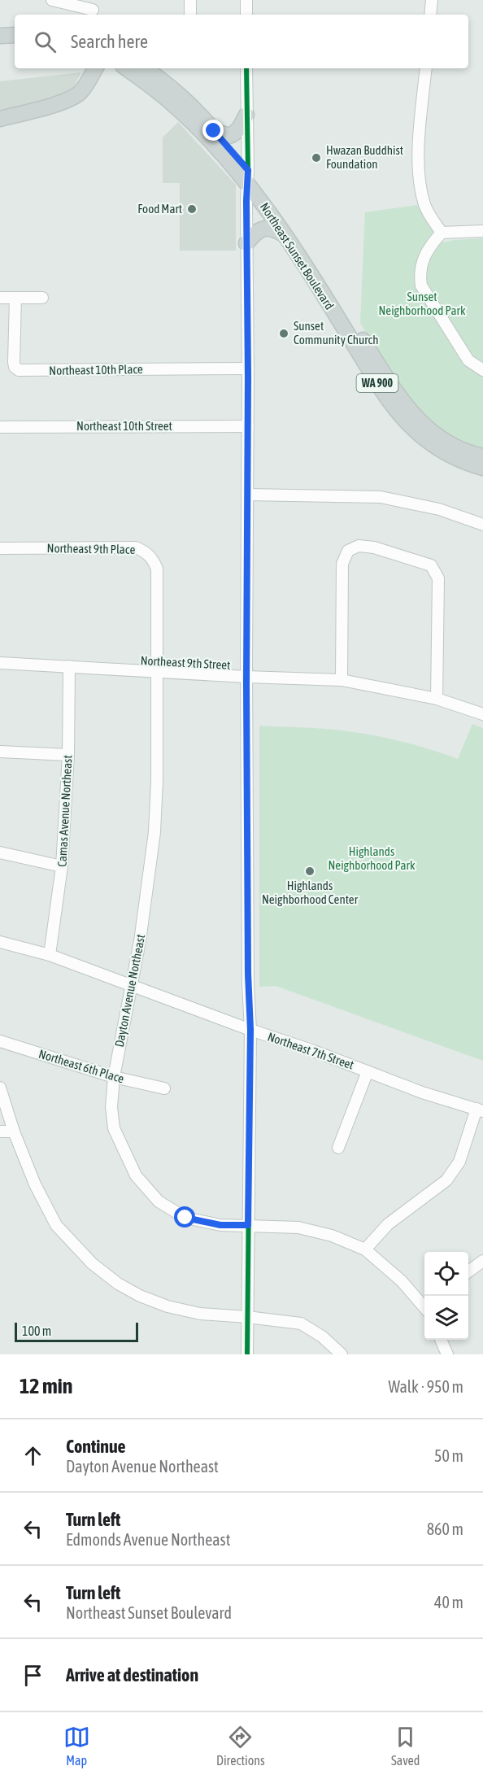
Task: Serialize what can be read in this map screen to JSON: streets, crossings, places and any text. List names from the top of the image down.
{
  "streets": {
    "main road": ["Northeast Sunset Boulevard", "WA 900"],
    "street": [
      "Northeast 10th Place",
      "Northeast 10th Street",
      "Northeast 9th Place",
      "Northeast 9th Street",
      "Camas Avenue Northeast",
      "Dayton Avenue Northeast",
      "Northeast 7th Street",
      "Northeast 6th Place"
    ]
  },
  "crossings": [
    ["Northeast 9th Place", "Northeast 9th Street"],
    ["Northeast 9th Place", "Dayton Avenue Northeast"],
    ["Northeast 9th Street", "Camas Avenue Northeast"],
    ["Northeast 9th Street", "Dayton Avenue Northeast"],
    ["Camas Avenue Northeast", "Northeast 7th Street"],
    ["Dayton Avenue Northeast", "Northeast 7th Street"],
    ["Dayton Avenue Northeast", "Northeast 6th Place"]
  ],
  "parks": ["Sunset Neighborhood Park", "Highlands Neighborhood Park"],
  "places": [
    "Hwazan Buddhist Foundation",
    "Food Mart",
    "Sunset Community Church",
    "Highlands Neighborhood Center"
  ],
  "scale_bar": "100 m",
  "page": {
    "search": "Search here",
    "scale": "100 m",
    "heading": ["12 min", "Walk · 950 m"],
    "list": [
      ["Continue", "Dayton Avenue Northeast", "50 m"],
      ["Turn left", "Edmonds Avenue Northeast", "860 m"],
      ["Turn left", "Northeast Sunset Boulevard", "40 m"],
      "Arrive at destination"
    ],
    "nav": ["Map", "Directions", "Saved"]
  }
}
